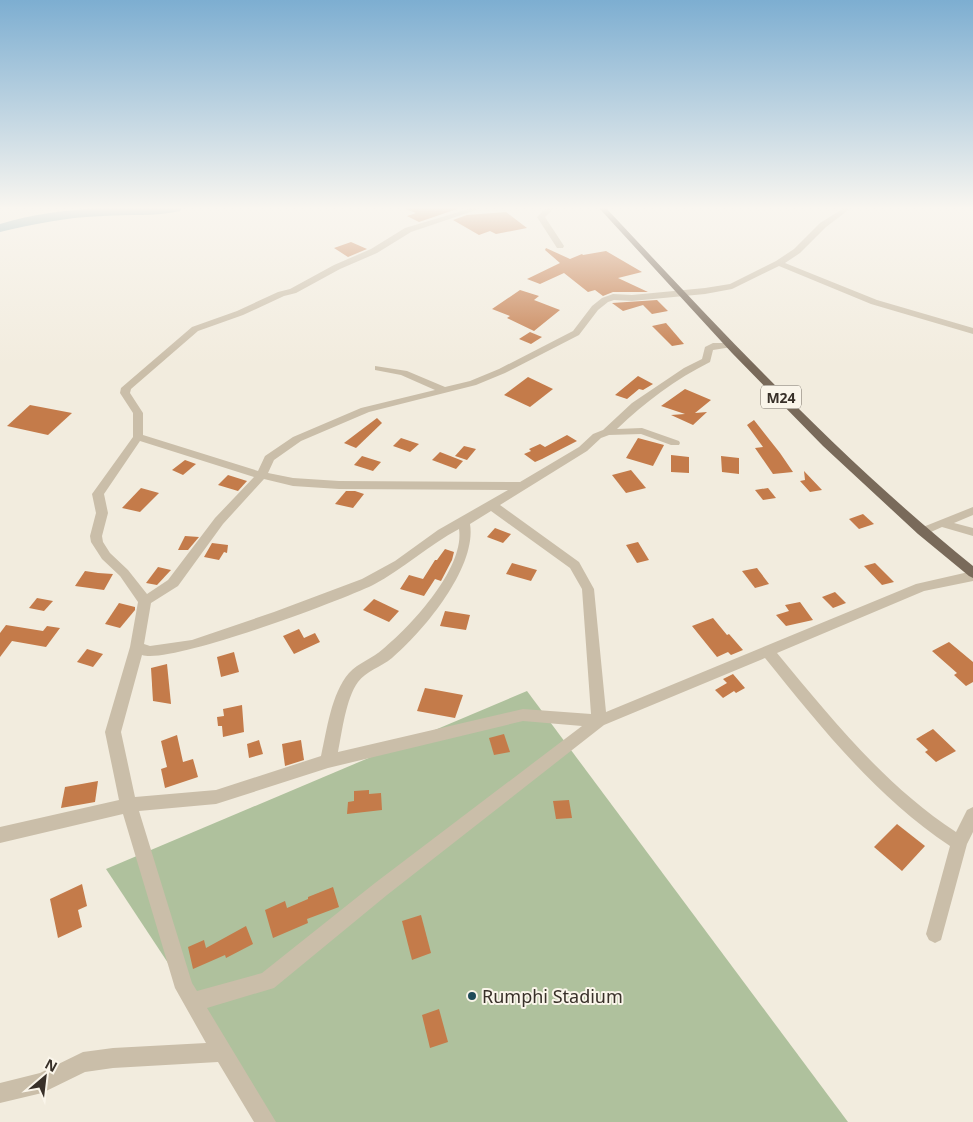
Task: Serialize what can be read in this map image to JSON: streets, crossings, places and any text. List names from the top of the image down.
{
  "streets": {
    "main road": ["M24"]
  },
  "places": ["Rumphi Stadium"],
  "north": "top right"
}
